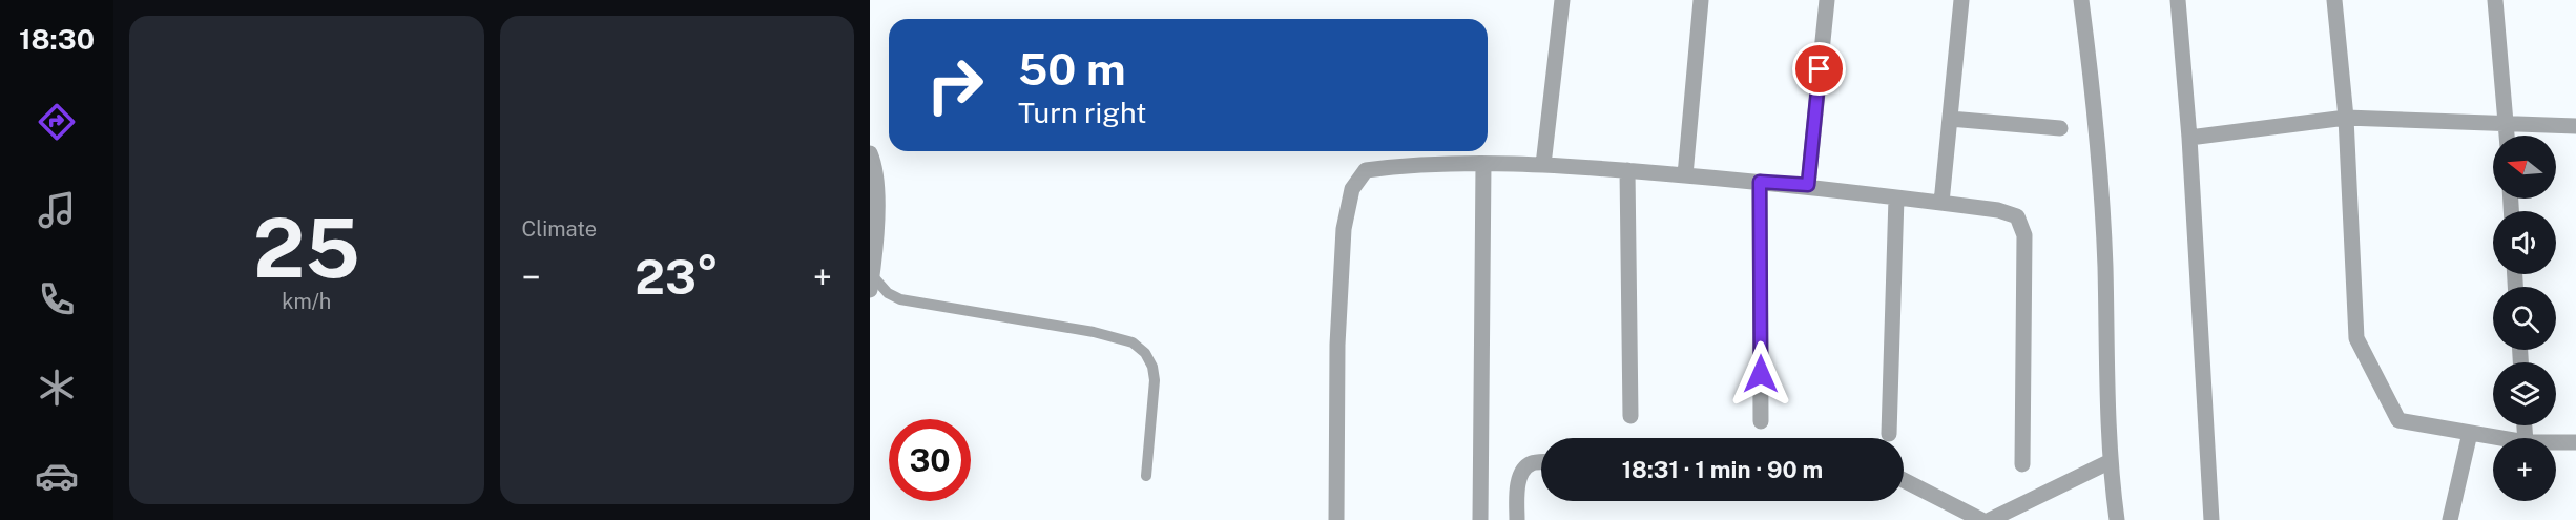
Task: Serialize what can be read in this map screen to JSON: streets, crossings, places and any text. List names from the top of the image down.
{
  "north": "left",
  "page": {
    "tabs": "18:30",
    "tile": [
      ["25", "km/h"],
      "Climate"
    ],
    "turn": ["50 m", "Turn right"],
    "map_buttons": "+",
    "heat": ["−", "23°", "+"],
    "limit": "30",
    "trip": "18:31 · 1 min · 90 m"
  }
}
